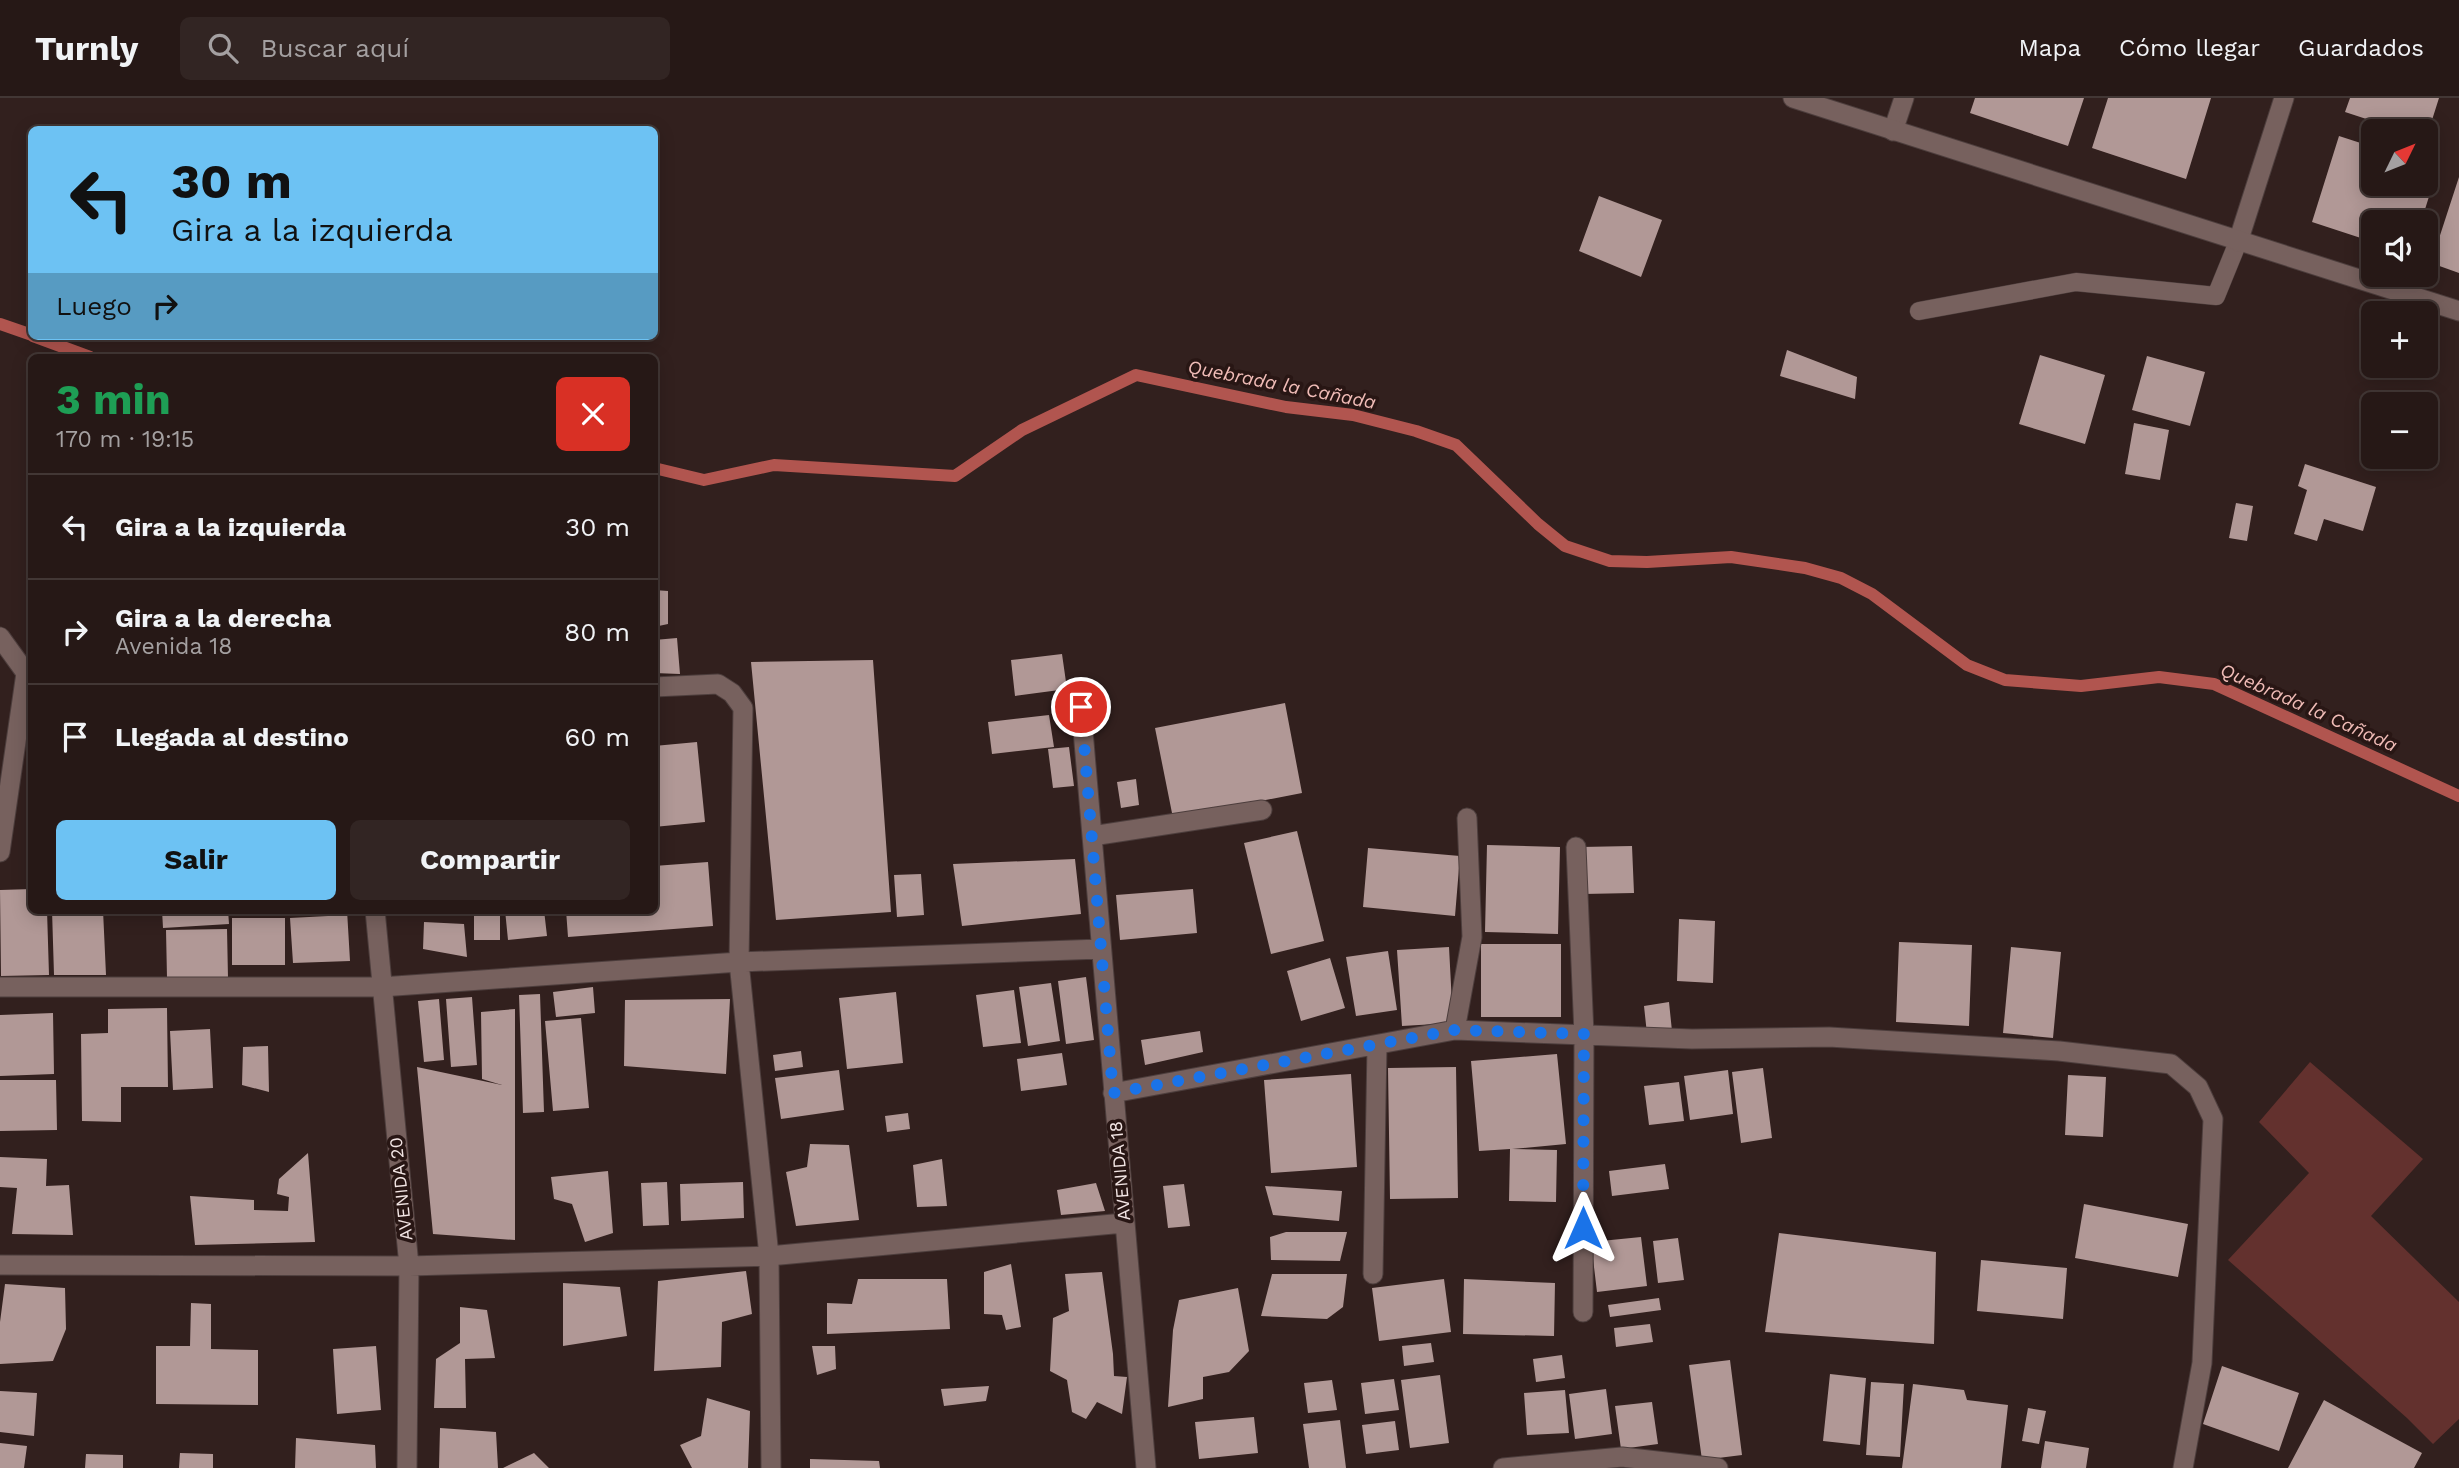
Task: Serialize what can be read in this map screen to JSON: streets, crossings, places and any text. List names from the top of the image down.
{
  "streets": {
    "street": ["AVENIDA 18", "AVENIDA 20"]
  },
  "water": ["Quebrada la Cañada"],
  "north": "top right",
  "page": {
    "header": "Turnly",
    "search": "Buscar aquí",
    "nav": ["Mapa", "Cómo llegar", "Guardados"],
    "map_buttons": ["+", "−"],
    "turn": ["30 m", "Gira a la izquierda"],
    "then": "Luego",
    "heading": ["3 min", "170 m · 19:15"],
    "list": [
      {
        "name": "Gira a la izquierda",
        "value": "30 m"
      },
      {
        "name": "Gira a la derecha",
        "note": "Avenida 18",
        "value": "80 m"
      },
      {
        "name": "Llegada al destino",
        "value": "60 m"
      }
    ],
    "buttons": ["Salir", "Compartir"]
  }
}
